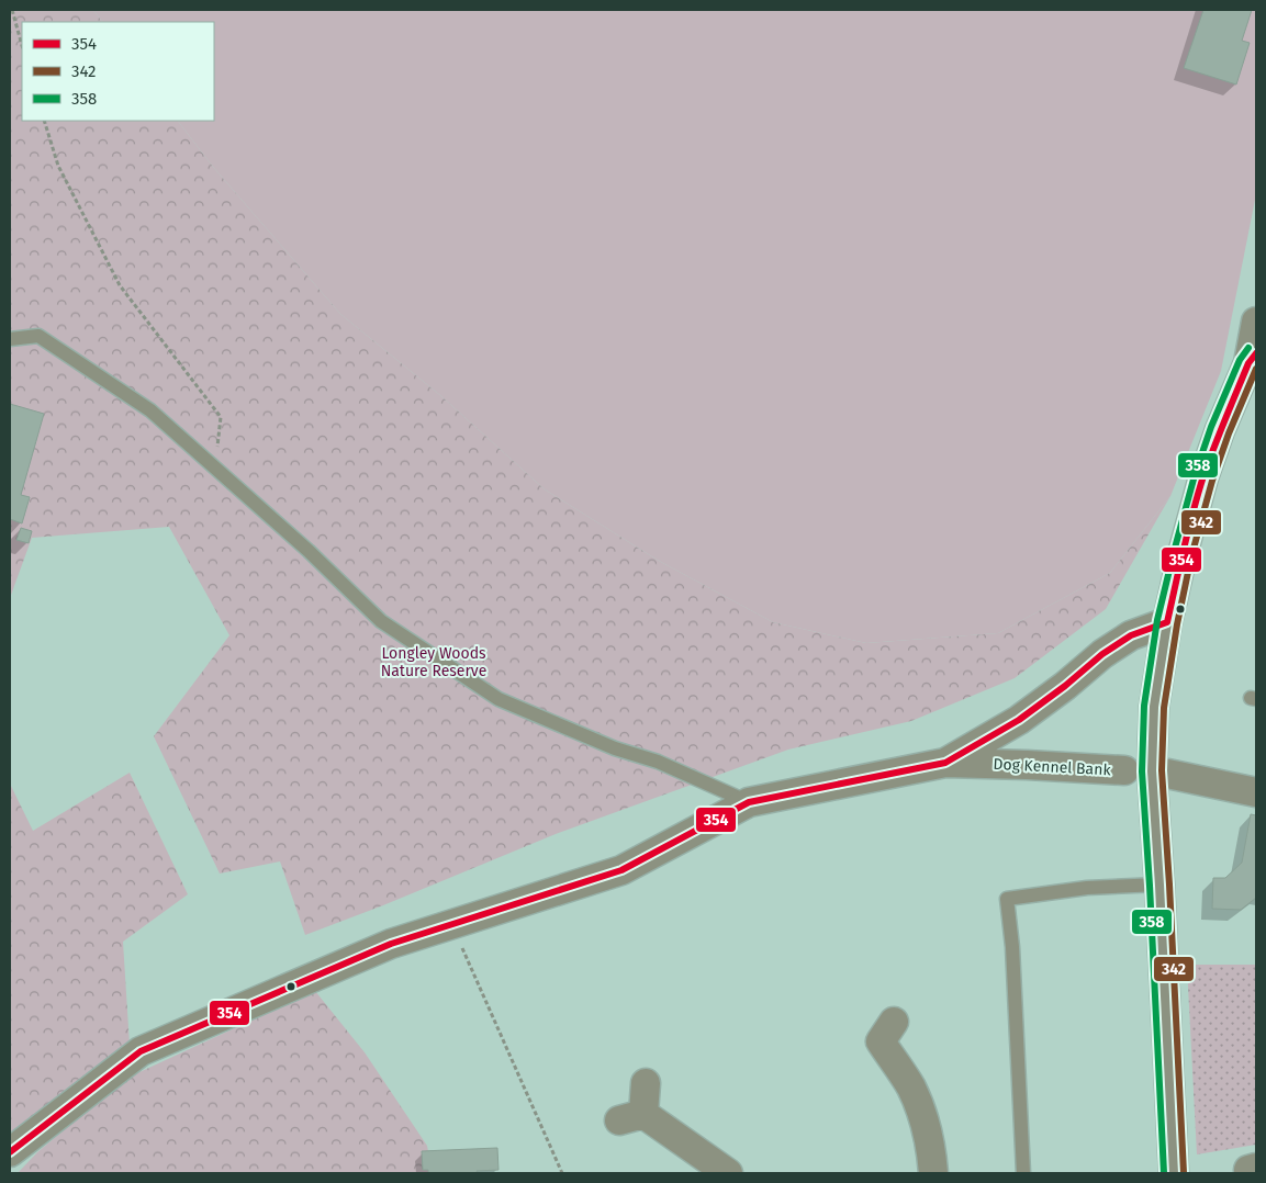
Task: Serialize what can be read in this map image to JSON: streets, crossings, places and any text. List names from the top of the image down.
{
  "streets": {
    "street": ["Dog Kennel Bank"]
  },
  "parks": ["Longley Woods Nature Reserve"],
  "lines": ["transit line 358", "transit line 354", "transit line 342"],
  "legend": ["354", "342", "358"]
}
